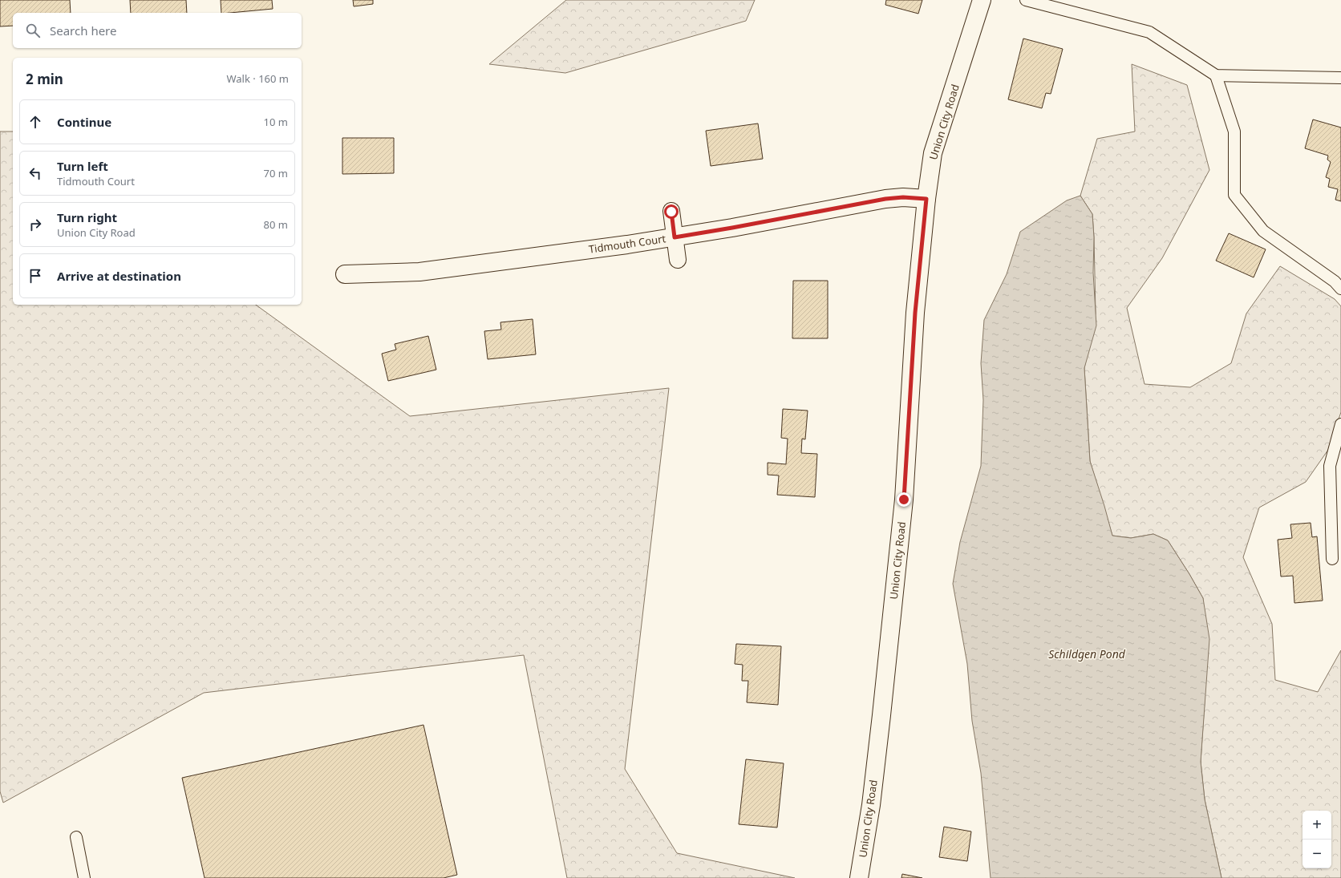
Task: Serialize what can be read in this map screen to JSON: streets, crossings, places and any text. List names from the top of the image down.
{
  "streets": {
    "main road": ["Union City Road", "Tidmouth Court"]
  },
  "crossings": [
    ["Union City Road", "Tidmouth Court"]
  ],
  "water": ["Schildgen Pond"],
  "page": {
    "search": "Search here",
    "heading": ["2 min", "Walk · 160 m"],
    "list": [
      ["Continue", "10 m"],
      ["Turn left", "Tidmouth Court", "70 m"],
      ["Turn right", "Union City Road", "80 m"],
      "Arrive at destination"
    ],
    "map_buttons": ["+", "−"]
  }
}
